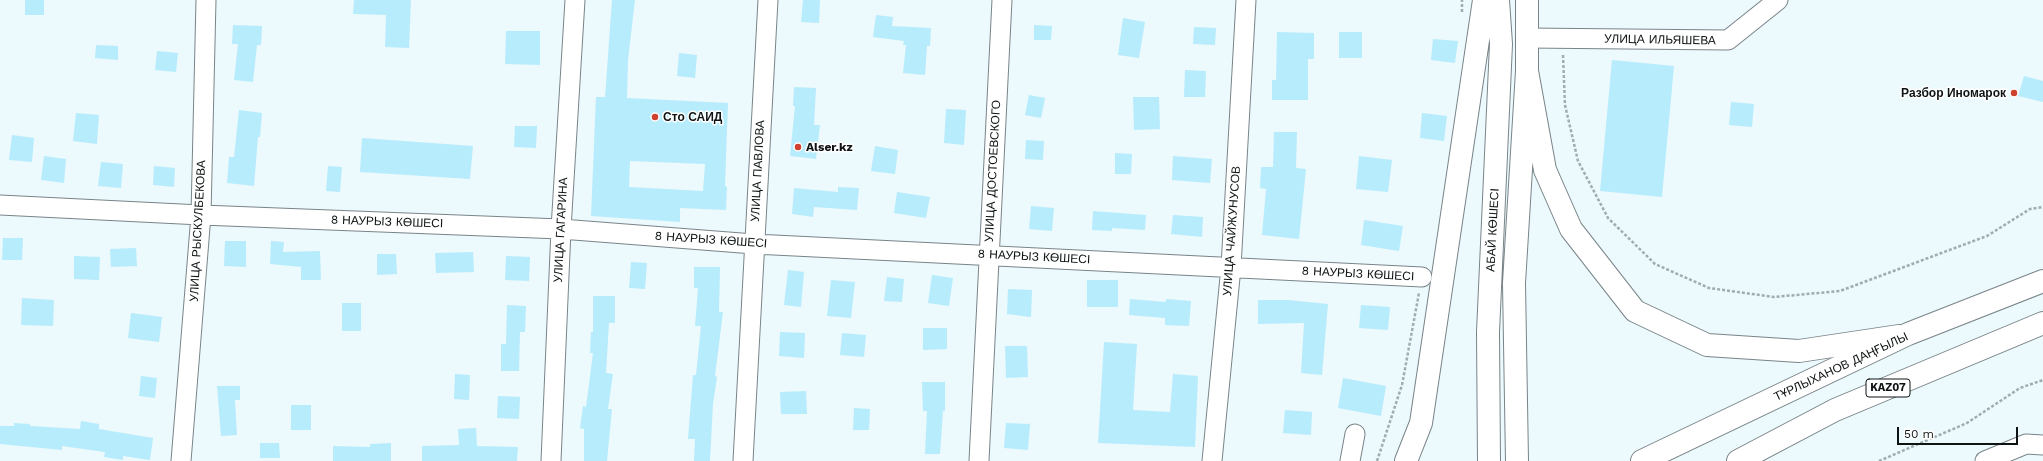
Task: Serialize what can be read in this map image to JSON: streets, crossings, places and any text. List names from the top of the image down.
{
  "streets": {
    "main road": ["АБАЙ КӨШЕСІ", "ТҰРЛЫХАНОВ ДАҢҒЫЛЫ", "KAZ07"],
    "street": [
      "УЛИЦА ИЛЬЯШЕВА",
      "УЛИЦА ПАВЛОВА",
      "УЛИЦА ДОСТОЕВСКОГО",
      "8 НАУРЫЗ КӨШЕСІ",
      "УЛИЦА ГАГАРИНА",
      "УЛИЦА РЫСКУЛБЕКОВА",
      "УЛИЦА ЧАЙЖУНУСОВ"
    ]
  },
  "crossings": [
    ["УЛИЦА ПАВЛОВА", "8 НАУРЫЗ КӨШЕСІ"],
    ["УЛИЦА ДОСТОЕВСКОГО", "8 НАУРЫЗ КӨШЕСІ"],
    ["8 НАУРЫЗ КӨШЕСІ", "УЛИЦА ГАГАРИНА"],
    ["8 НАУРЫЗ КӨШЕСІ", "УЛИЦА РЫСКУЛБЕКОВА"],
    ["8 НАУРЫЗ КӨШЕСІ", "УЛИЦА ЧАЙЖУНУСОВ"]
  ],
  "places": ["Разбор Иномарок", "Сто САИД", "Alser.kz"],
  "scale_bar": "50 m"
}
